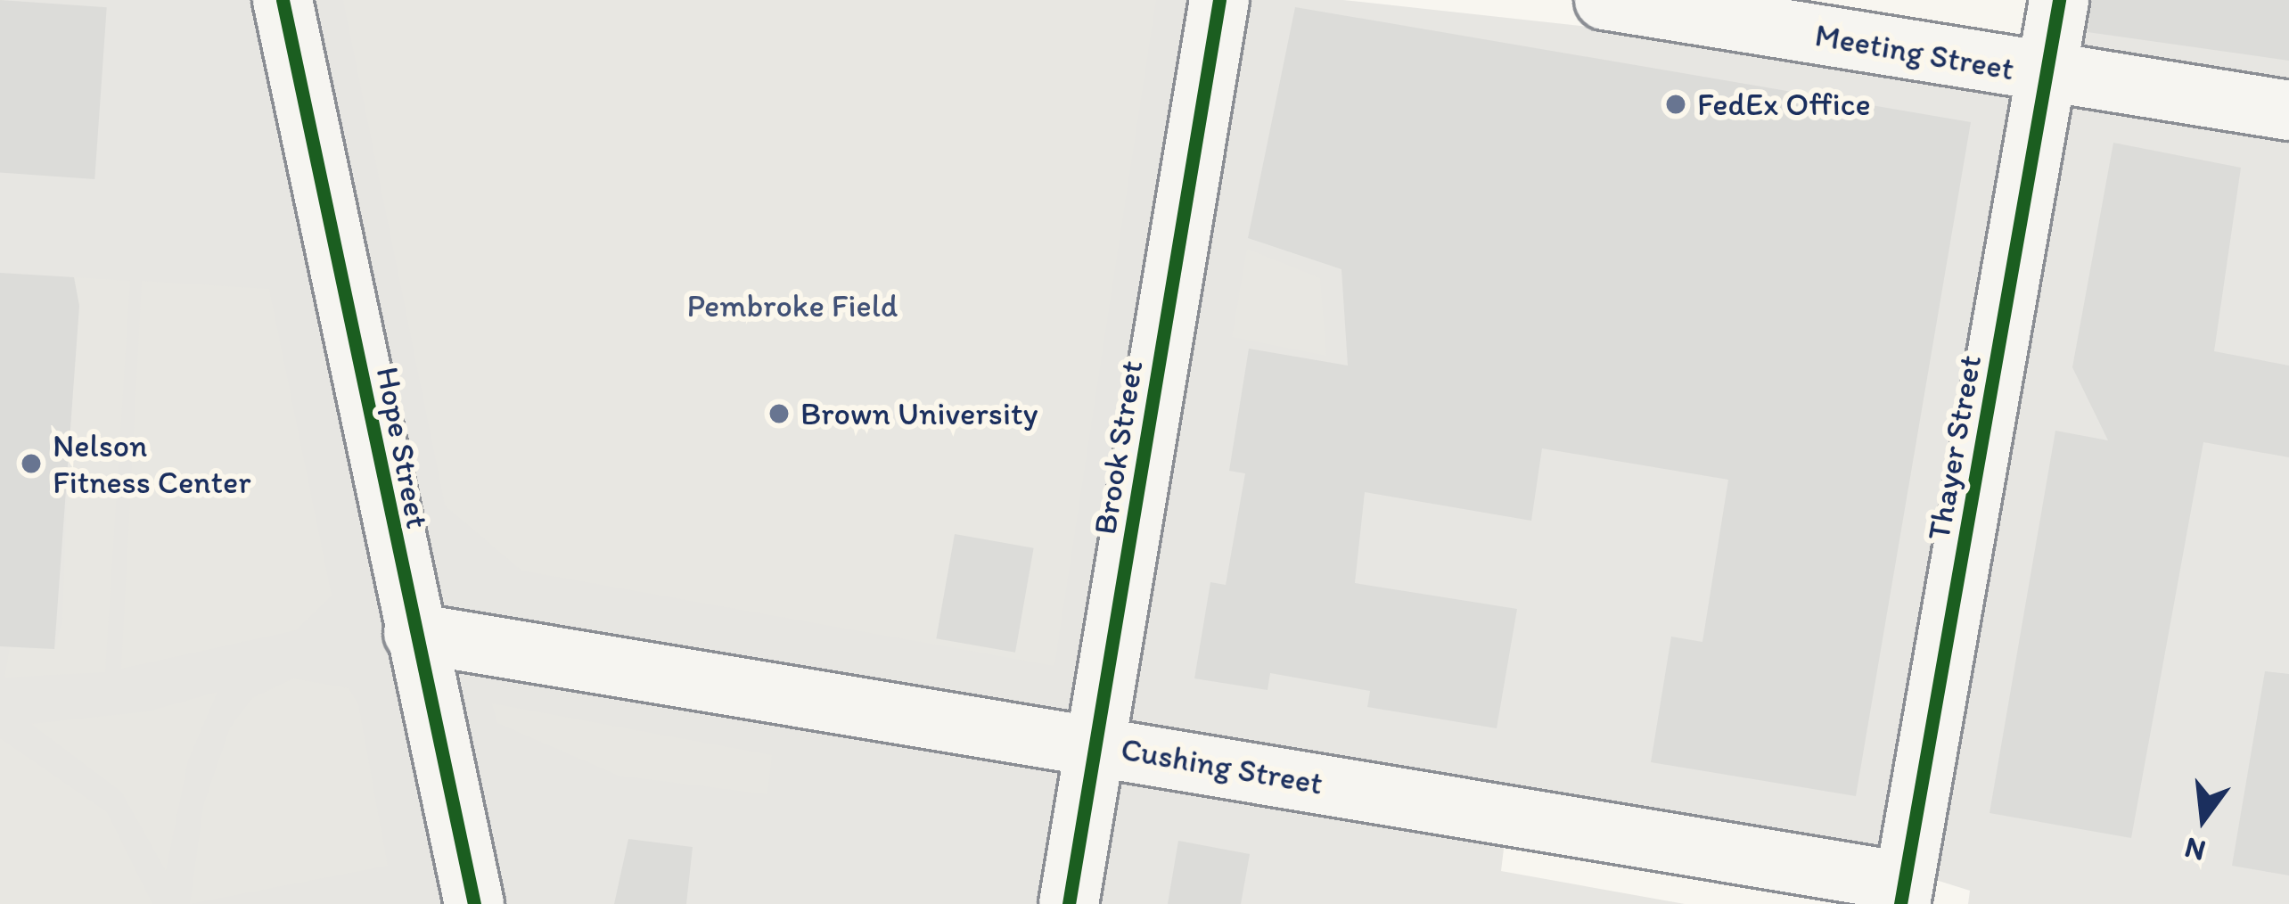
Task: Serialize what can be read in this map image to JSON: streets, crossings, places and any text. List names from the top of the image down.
{
  "streets": {
    "street": [
      "Meeting Street",
      "Hope Street",
      "Brook Street",
      "Thayer Street",
      "Cushing Street"
    ]
  },
  "crossings": [
    ["Meeting Street", "Thayer Street"],
    ["Hope Street", "Cushing Street"],
    ["Brook Street", "Cushing Street"],
    ["Thayer Street", "Cushing Street"]
  ],
  "parks": ["Pembroke Field"],
  "places": ["FedEx Office", "Brown University", "Nelson Fitness Center"],
  "north": "bottom"
}
